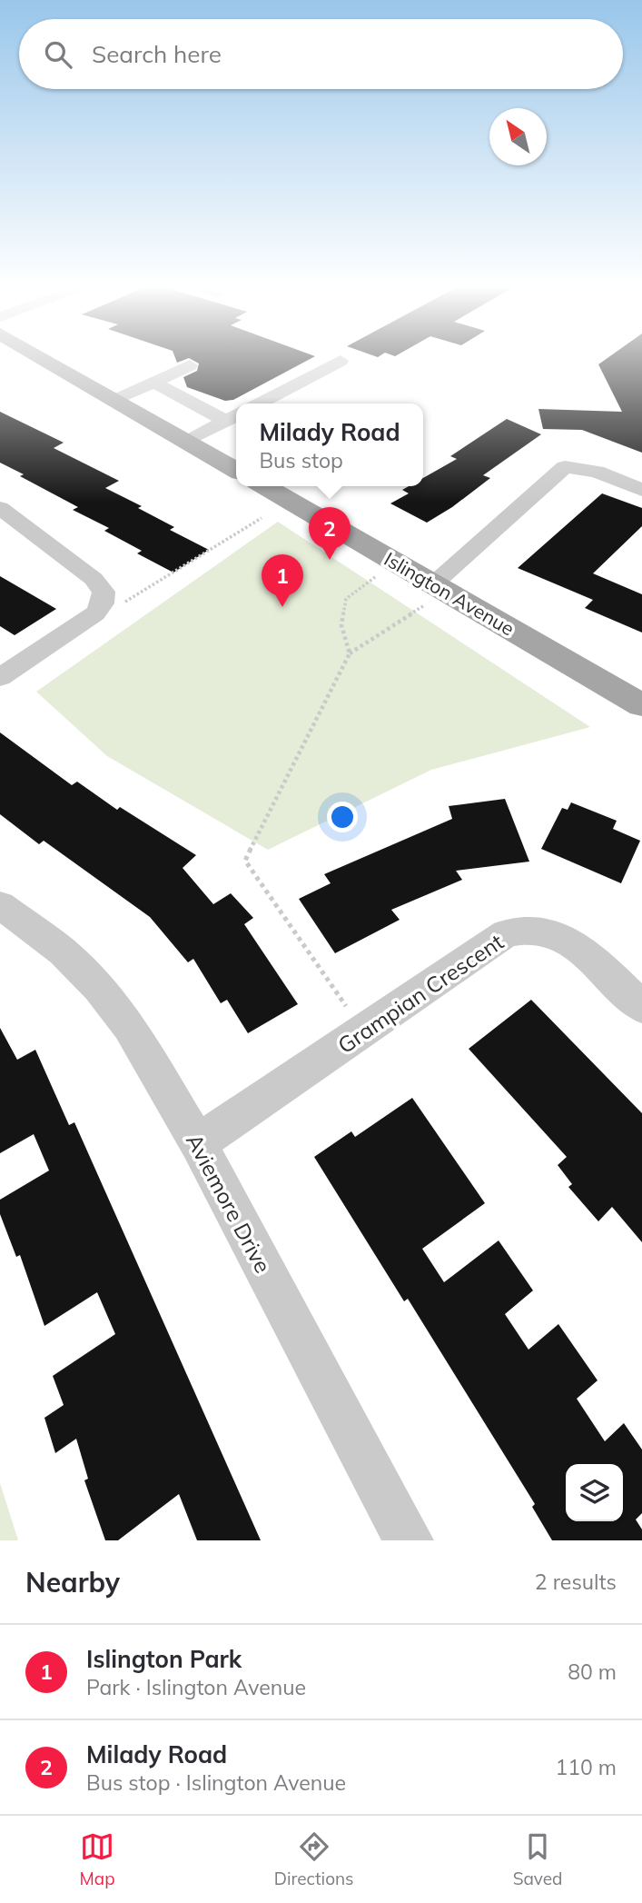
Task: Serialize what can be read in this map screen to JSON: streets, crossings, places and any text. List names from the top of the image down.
{
  "streets": {
    "main road": ["Islington Avenue"],
    "street": ["Grampian Crescent", "Aviemore Drive"]
  },
  "crossings": [
    ["Grampian Crescent", "Aviemore Drive"]
  ],
  "north": "top left",
  "page": {
    "search": "Search here",
    "popup": ["Milady Road", "Bus stop"],
    "pins": ["2", "1"],
    "heading": ["Nearby", "2 results"],
    "list": [
      {
        "mark": "1",
        "name": "Islington Park",
        "note": "Park · Islington Avenue",
        "value": "80 m"
      },
      {
        "mark": "2",
        "name": "Milady Road",
        "note": "Bus stop · Islington Avenue",
        "value": "110 m"
      }
    ],
    "nav": ["Map", "Directions", "Saved"]
  }
}
